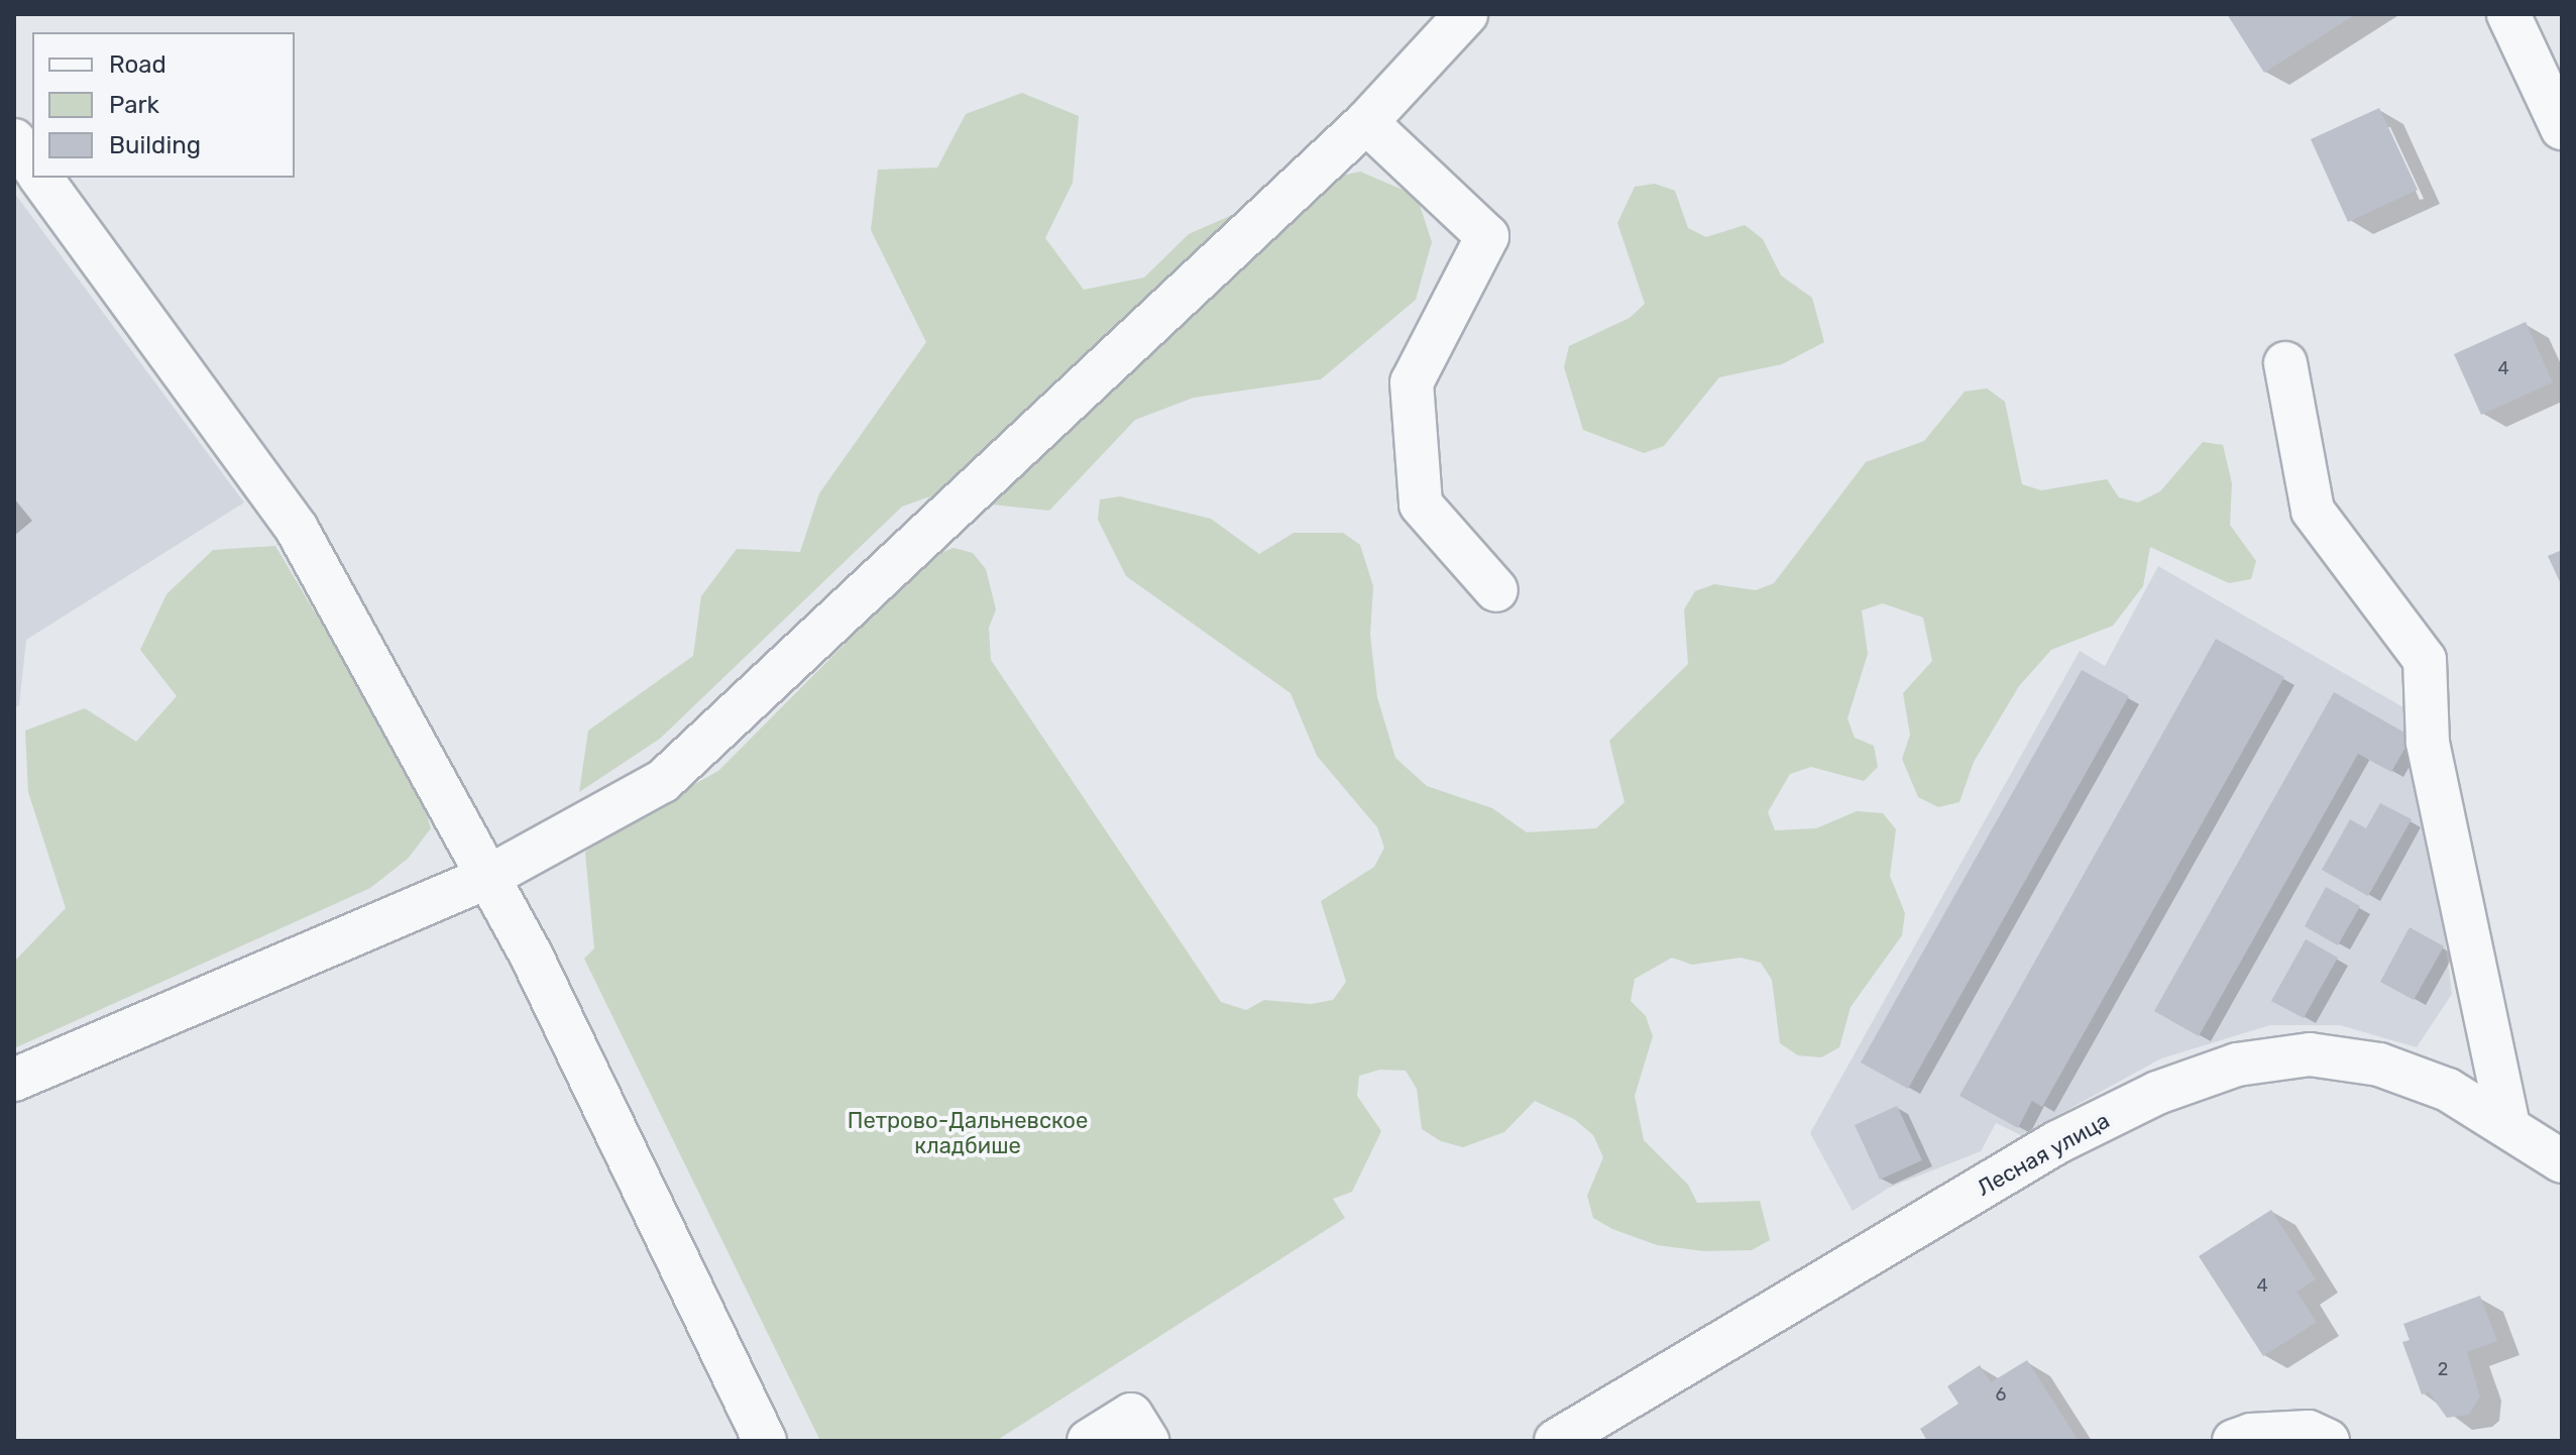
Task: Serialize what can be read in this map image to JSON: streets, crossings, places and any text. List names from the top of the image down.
{
  "streets": {
    "street": ["Лесная улица"]
  },
  "parks": ["Петрово-Дальневское кладбише"],
  "house_numbers": [
    "4",
    "4",
    "2",
    "6"
  ],
  "legend": ["Road", "Park", "Building"]
}
